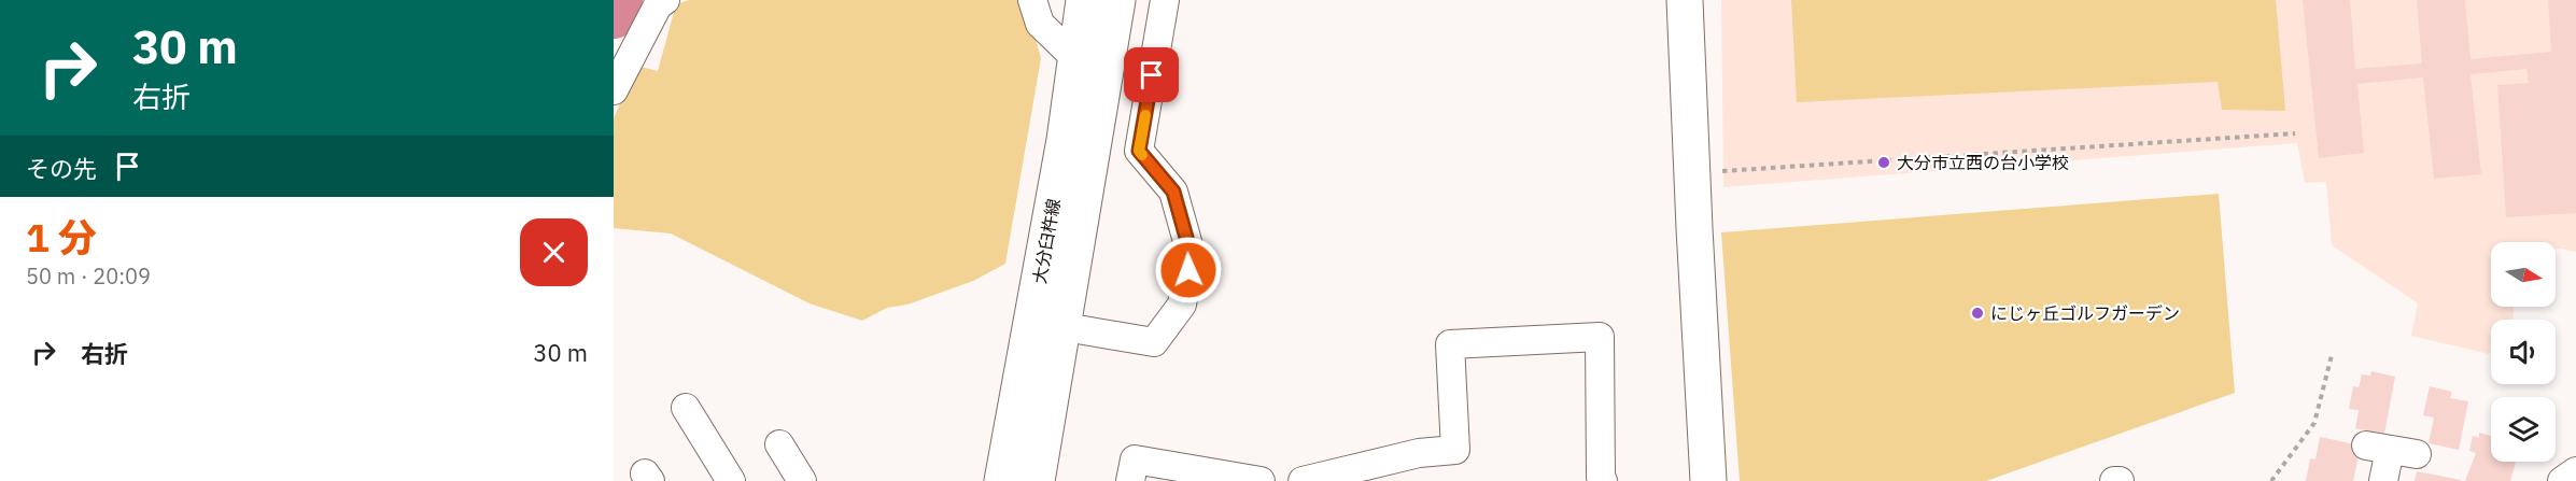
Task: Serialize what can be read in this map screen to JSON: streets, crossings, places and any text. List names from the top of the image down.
{
  "streets": {
    "main road": ["大分臼杵線"]
  },
  "places": ["大分市立西の台小学校", "にじヶ丘ゴルフガーデン"],
  "north": "right",
  "page": {
    "turn": ["30 m", "右折"],
    "then": "その先",
    "heading": ["1 分", "50 m · 20:09"],
    "list": [
      {
        "name": "右折",
        "value": "30 m"
      }
    ]
  }
}
